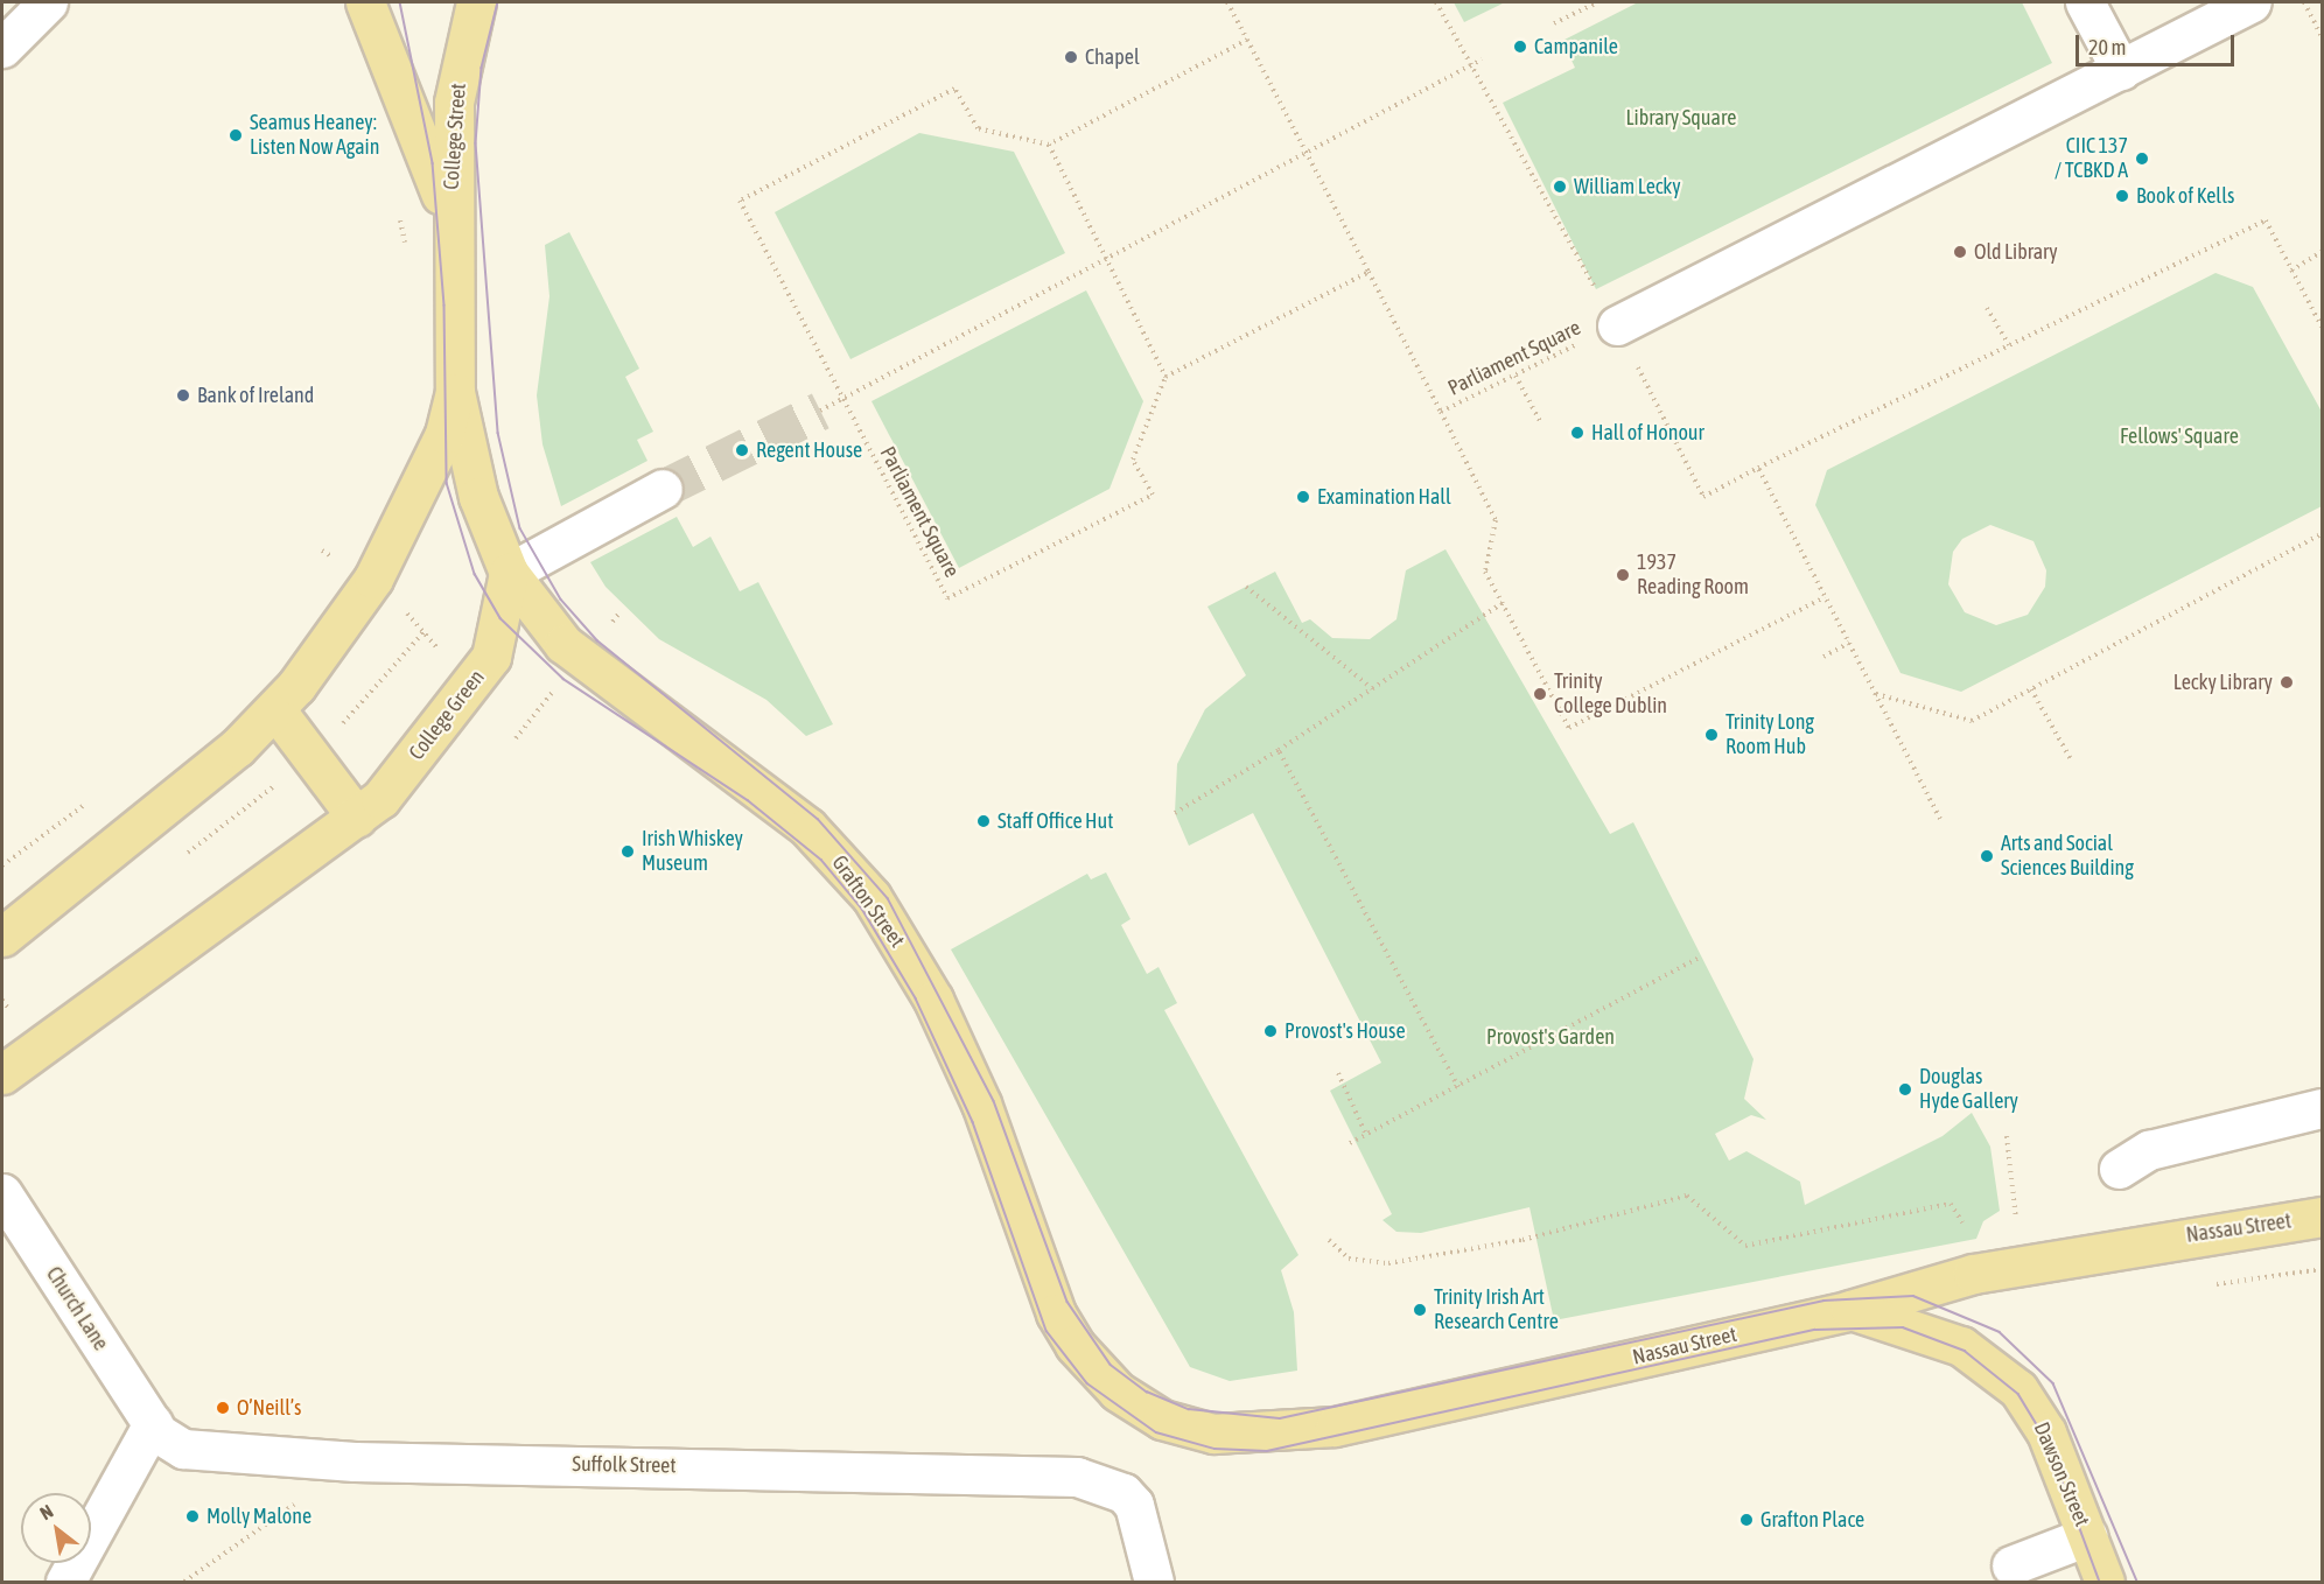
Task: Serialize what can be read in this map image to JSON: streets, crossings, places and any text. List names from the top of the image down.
{
  "streets": {
    "main road": [
      "College Street",
      "College Green",
      "Grafton Street",
      "Nassau Street",
      "Dawson Street"
    ],
    "street": ["Church Lane", "Suffolk Street"],
    "path": ["Parliament Square"]
  },
  "crossings": [
    ["College Green", "Grafton Street"],
    ["Grafton Street", "Nassau Street"],
    ["Nassau Street", "Dawson Street"],
    ["Church Lane", "Suffolk Street"]
  ],
  "parks": ["Library Square", "Fellows' Square", "Provost's Garden"],
  "places": [
    "Campanile",
    "Chapel",
    "Seamus Heaney: Listen Now Again",
    "CIIC 137 / TCBKD A",
    "William Lecky",
    "Book of Kells",
    "Old Library",
    "Bank of Ireland",
    "Hall of Honour",
    "Regent House",
    "Examination Hall",
    "1937 Reading Room",
    "Lecky Library",
    "Trinity College Dublin",
    "Trinity Long Room Hub",
    "Staff Office Hut",
    "Irish Whiskey Museum",
    "Arts and Social Sciences Building",
    "Provost's House",
    "Douglas Hyde Gallery",
    "Trinity Irish Art Research Centre",
    "O’Neill’s",
    "Molly Malone",
    "Grafton Place"
  ],
  "scale_bar": "20 m",
  "north": "top left"
}
